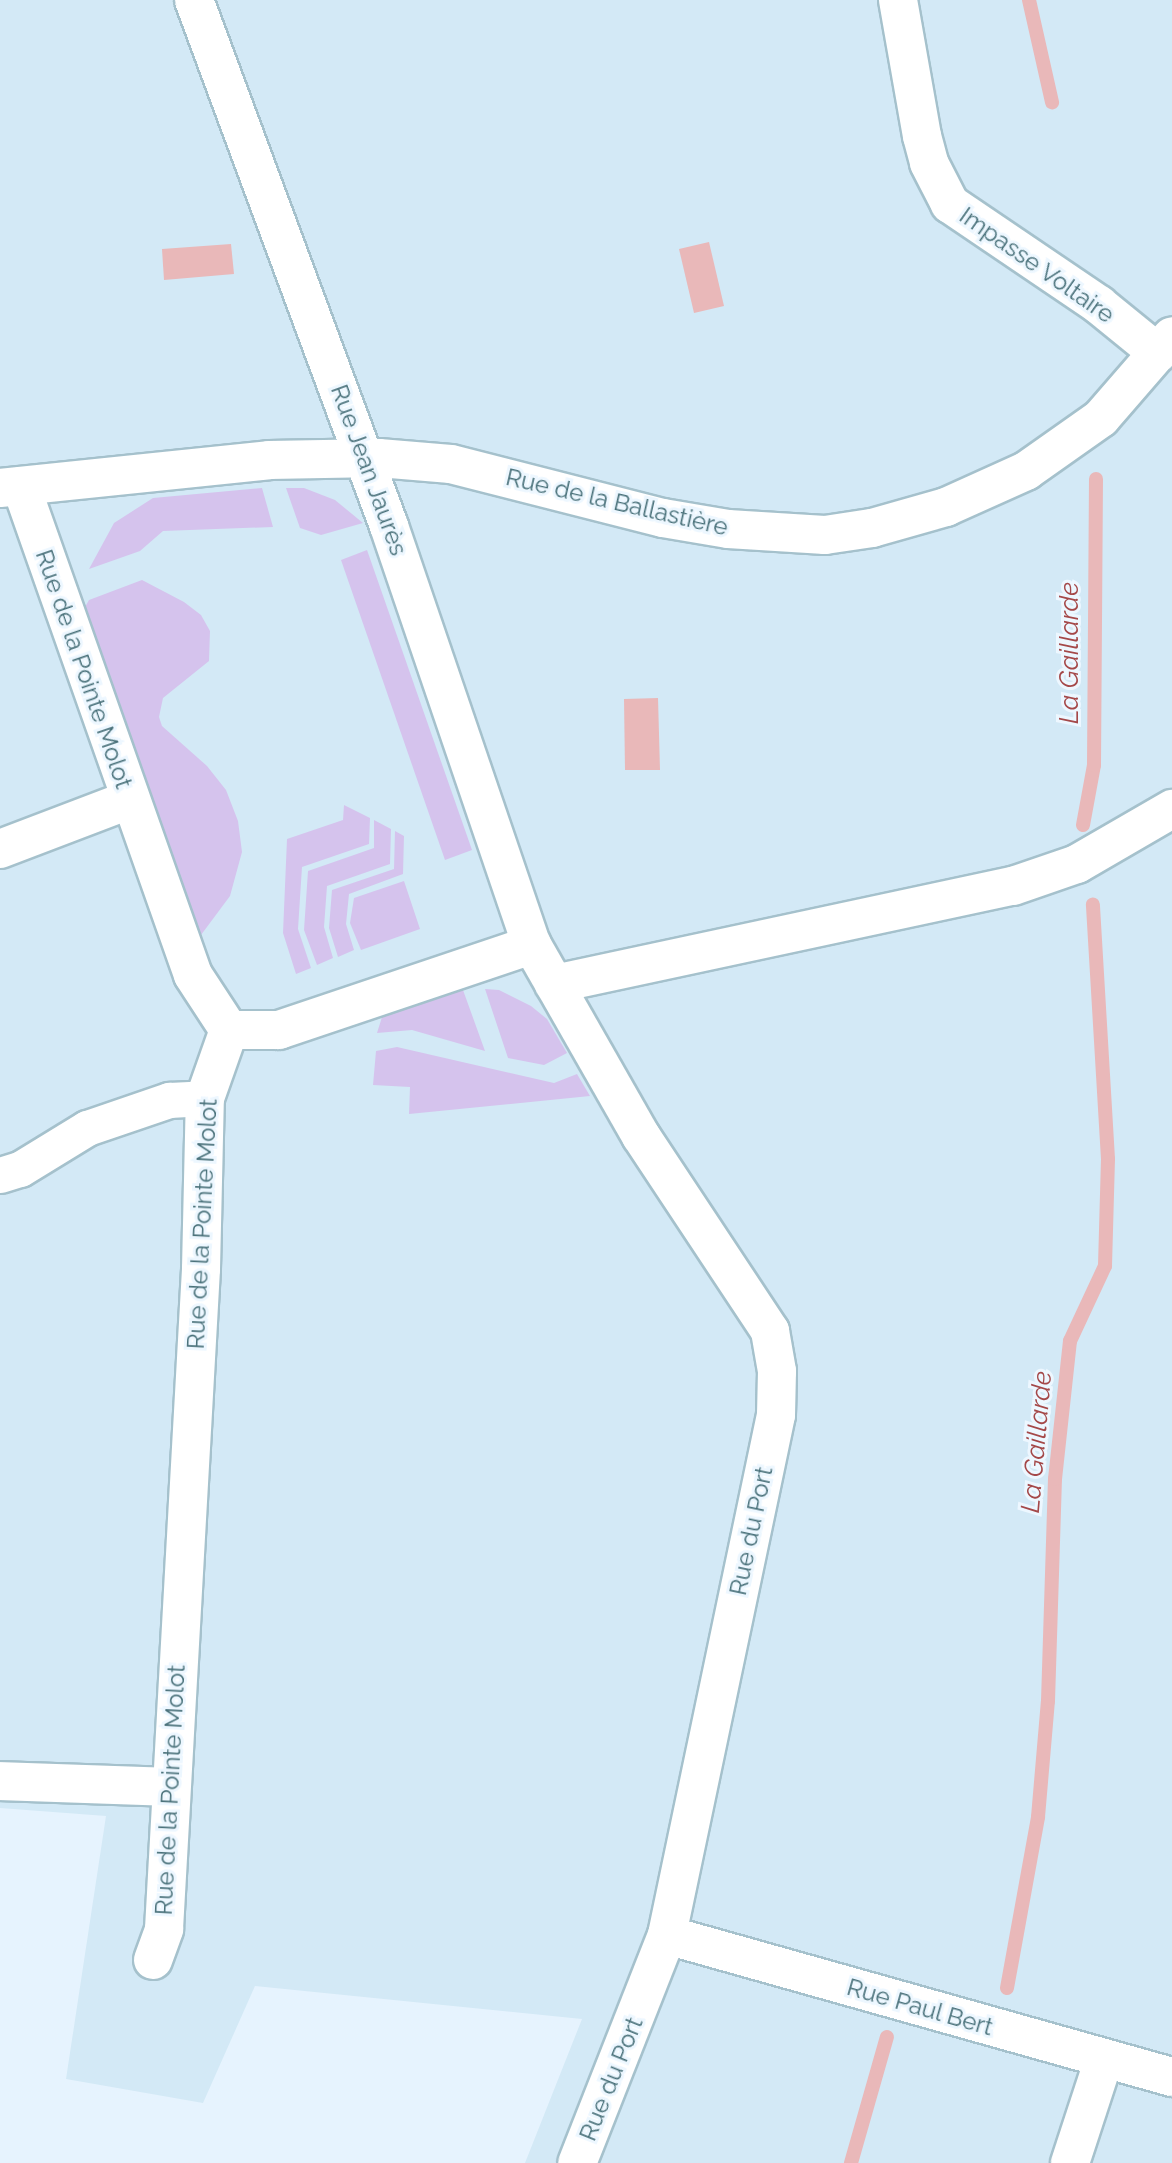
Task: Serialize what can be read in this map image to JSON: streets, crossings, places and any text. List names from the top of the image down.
{
  "streets": {
    "street": [
      "Impasse Voltaire",
      "Rue Jean Jaurès",
      "Rue de la Ballastière",
      "Rue de la Pointe Molot",
      "Rue du Port",
      "Rue Paul Bert"
    ]
  },
  "crossings": [
    ["Impasse Voltaire", "Rue de la Ballastière"],
    ["Rue Jean Jaurès", "Rue de la Ballastière"],
    ["Rue Jean Jaurès", "Rue du Port"],
    ["Rue de la Ballastière", "Rue de la Pointe Molot"],
    ["Rue du Port", "Rue Paul Bert"]
  ],
  "water": ["La Gaillarde"]
}
